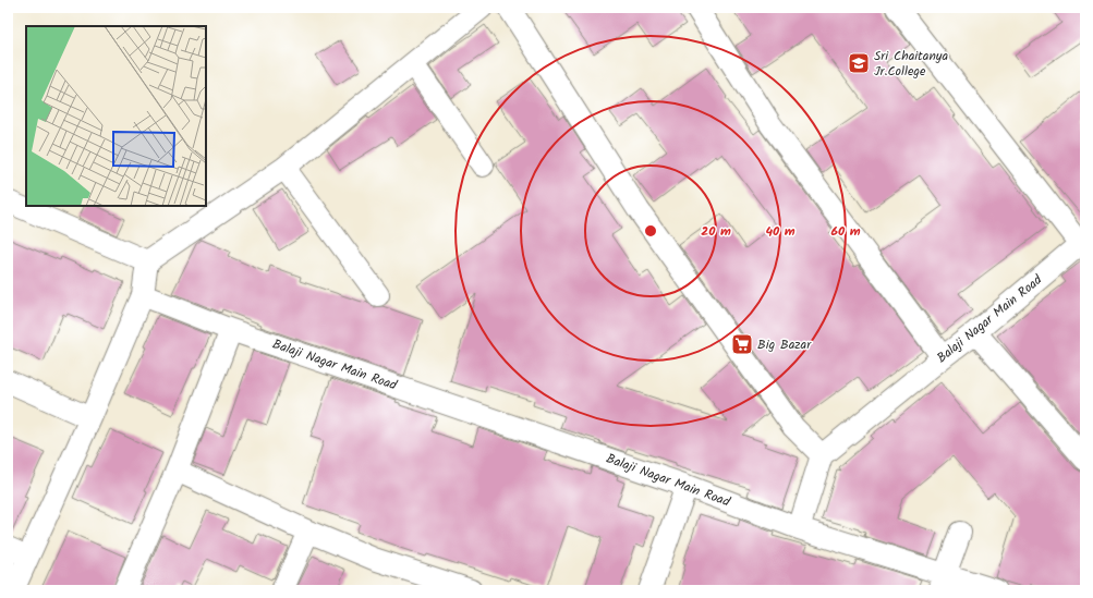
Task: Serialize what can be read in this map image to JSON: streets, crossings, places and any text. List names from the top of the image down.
{
  "streets": {
    "street": ["Balaji Nagar Main Road"]
  },
  "places": {
    "school or university": ["Sri Chaitanya Jr.College"],
    "supermarket": ["Big Bazar"]
  },
  "rings": ["20 m", "40 m", "60 m"]
}
